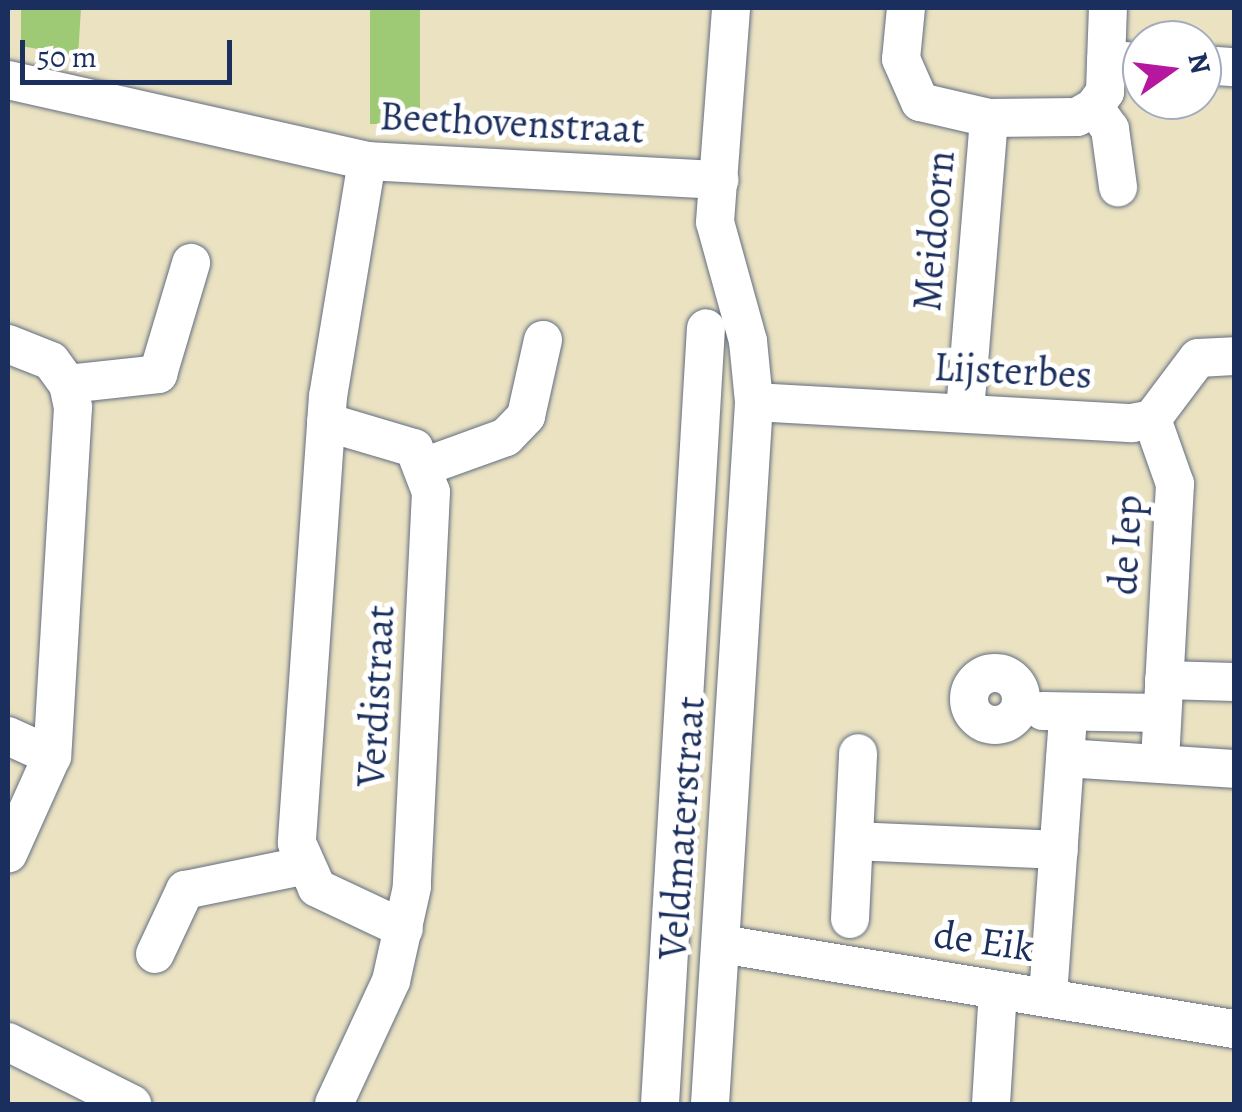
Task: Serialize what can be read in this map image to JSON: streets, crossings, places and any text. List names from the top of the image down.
{
  "streets": {
    "street": [
      "Beethovenstraat",
      "Meidoorn",
      "Lijsterbes",
      "de Iep",
      "Verdistraat",
      "Veldmaterstraat",
      "de Eik"
    ]
  },
  "crossings": [
    ["Beethovenstraat", "Verdistraat"],
    ["Beethovenstraat", "Veldmaterstraat"],
    ["Meidoorn", "Lijsterbes"],
    ["Lijsterbes", "de Iep"],
    ["Lijsterbes", "Veldmaterstraat"],
    ["Veldmaterstraat", "de Eik"]
  ],
  "scale_bar": "50 m",
  "north": "right"
}
